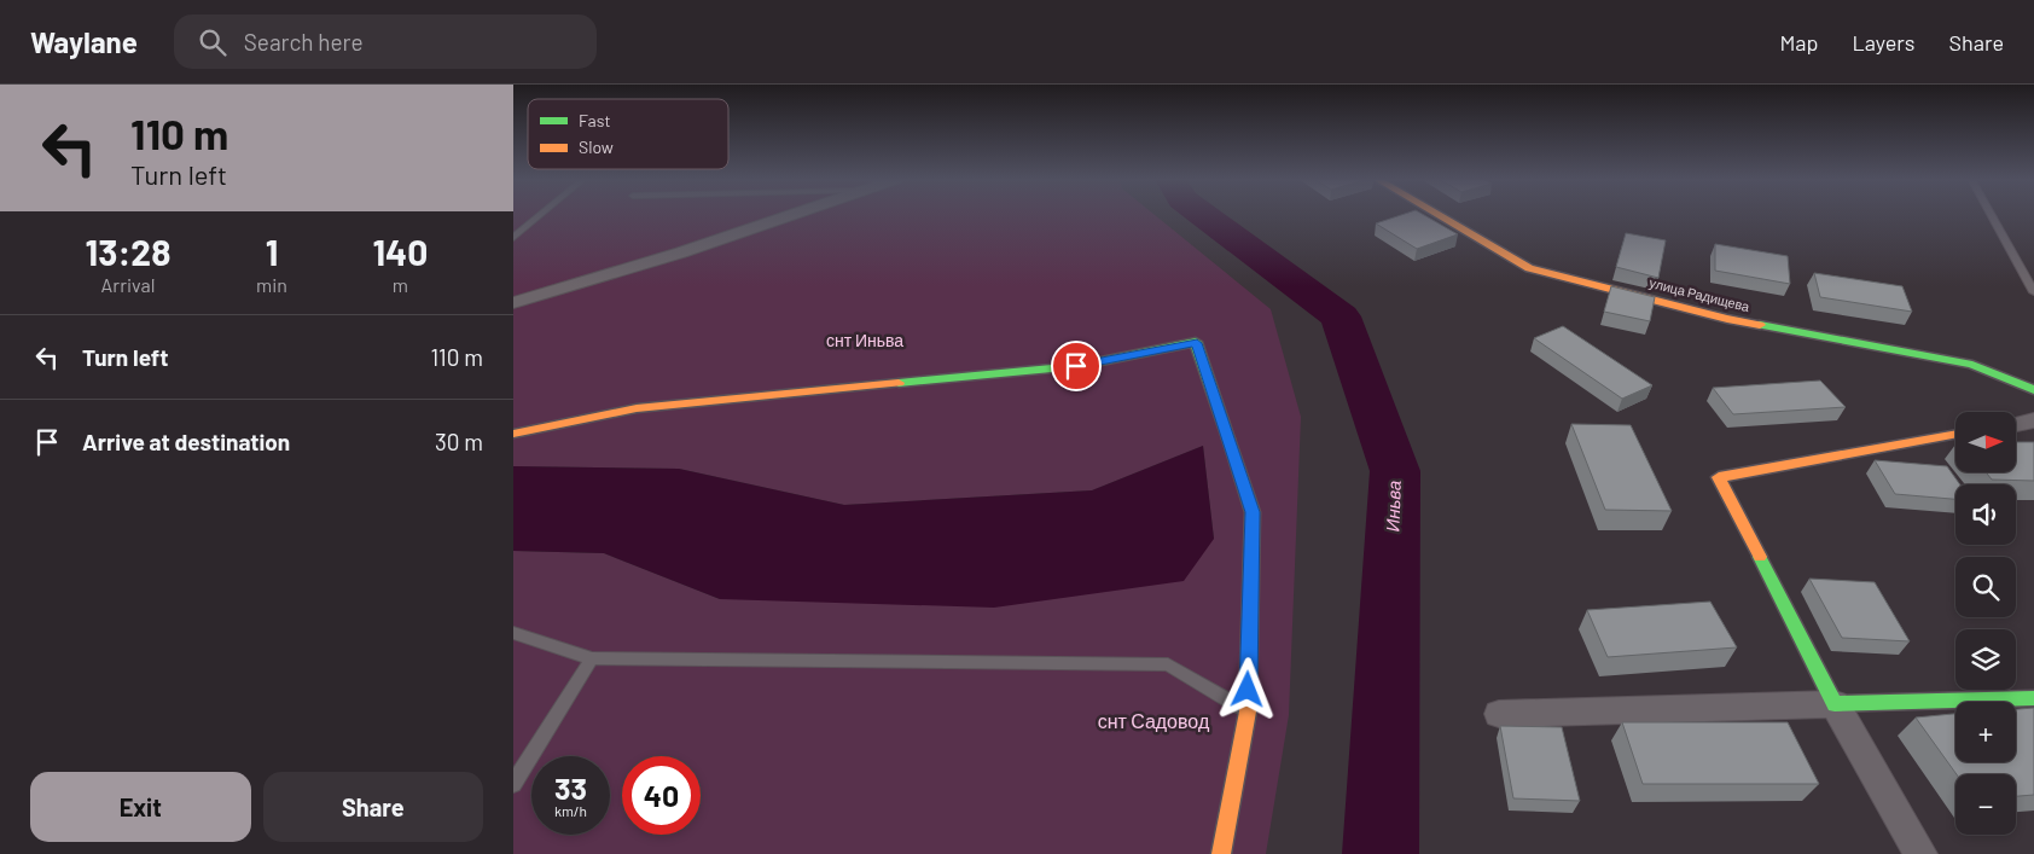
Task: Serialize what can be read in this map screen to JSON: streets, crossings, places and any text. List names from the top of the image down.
{
  "streets": {
    "street": ["улица Радищева"]
  },
  "water": ["Иньва"],
  "parks": ["снт Иньва", "снт Садовод"],
  "legend": ["Fast", "Slow"],
  "north": "right",
  "page": {
    "header": "Waylane",
    "search": "Search here",
    "nav": ["Map", "Layers", "Share"],
    "turn": ["110 m", "Turn left"],
    "eta": [
      "13:28",
      "Arrival",
      "1",
      "min",
      "140",
      "m"
    ],
    "list": [
      {
        "name": "Turn left",
        "value": "110 m"
      },
      {
        "name": "Arrive at destination",
        "value": "30 m"
      }
    ],
    "map_buttons": ["+", "−"],
    "speed": "33 km/h",
    "limit": "40",
    "buttons": ["Exit", "Share"]
  }
}
